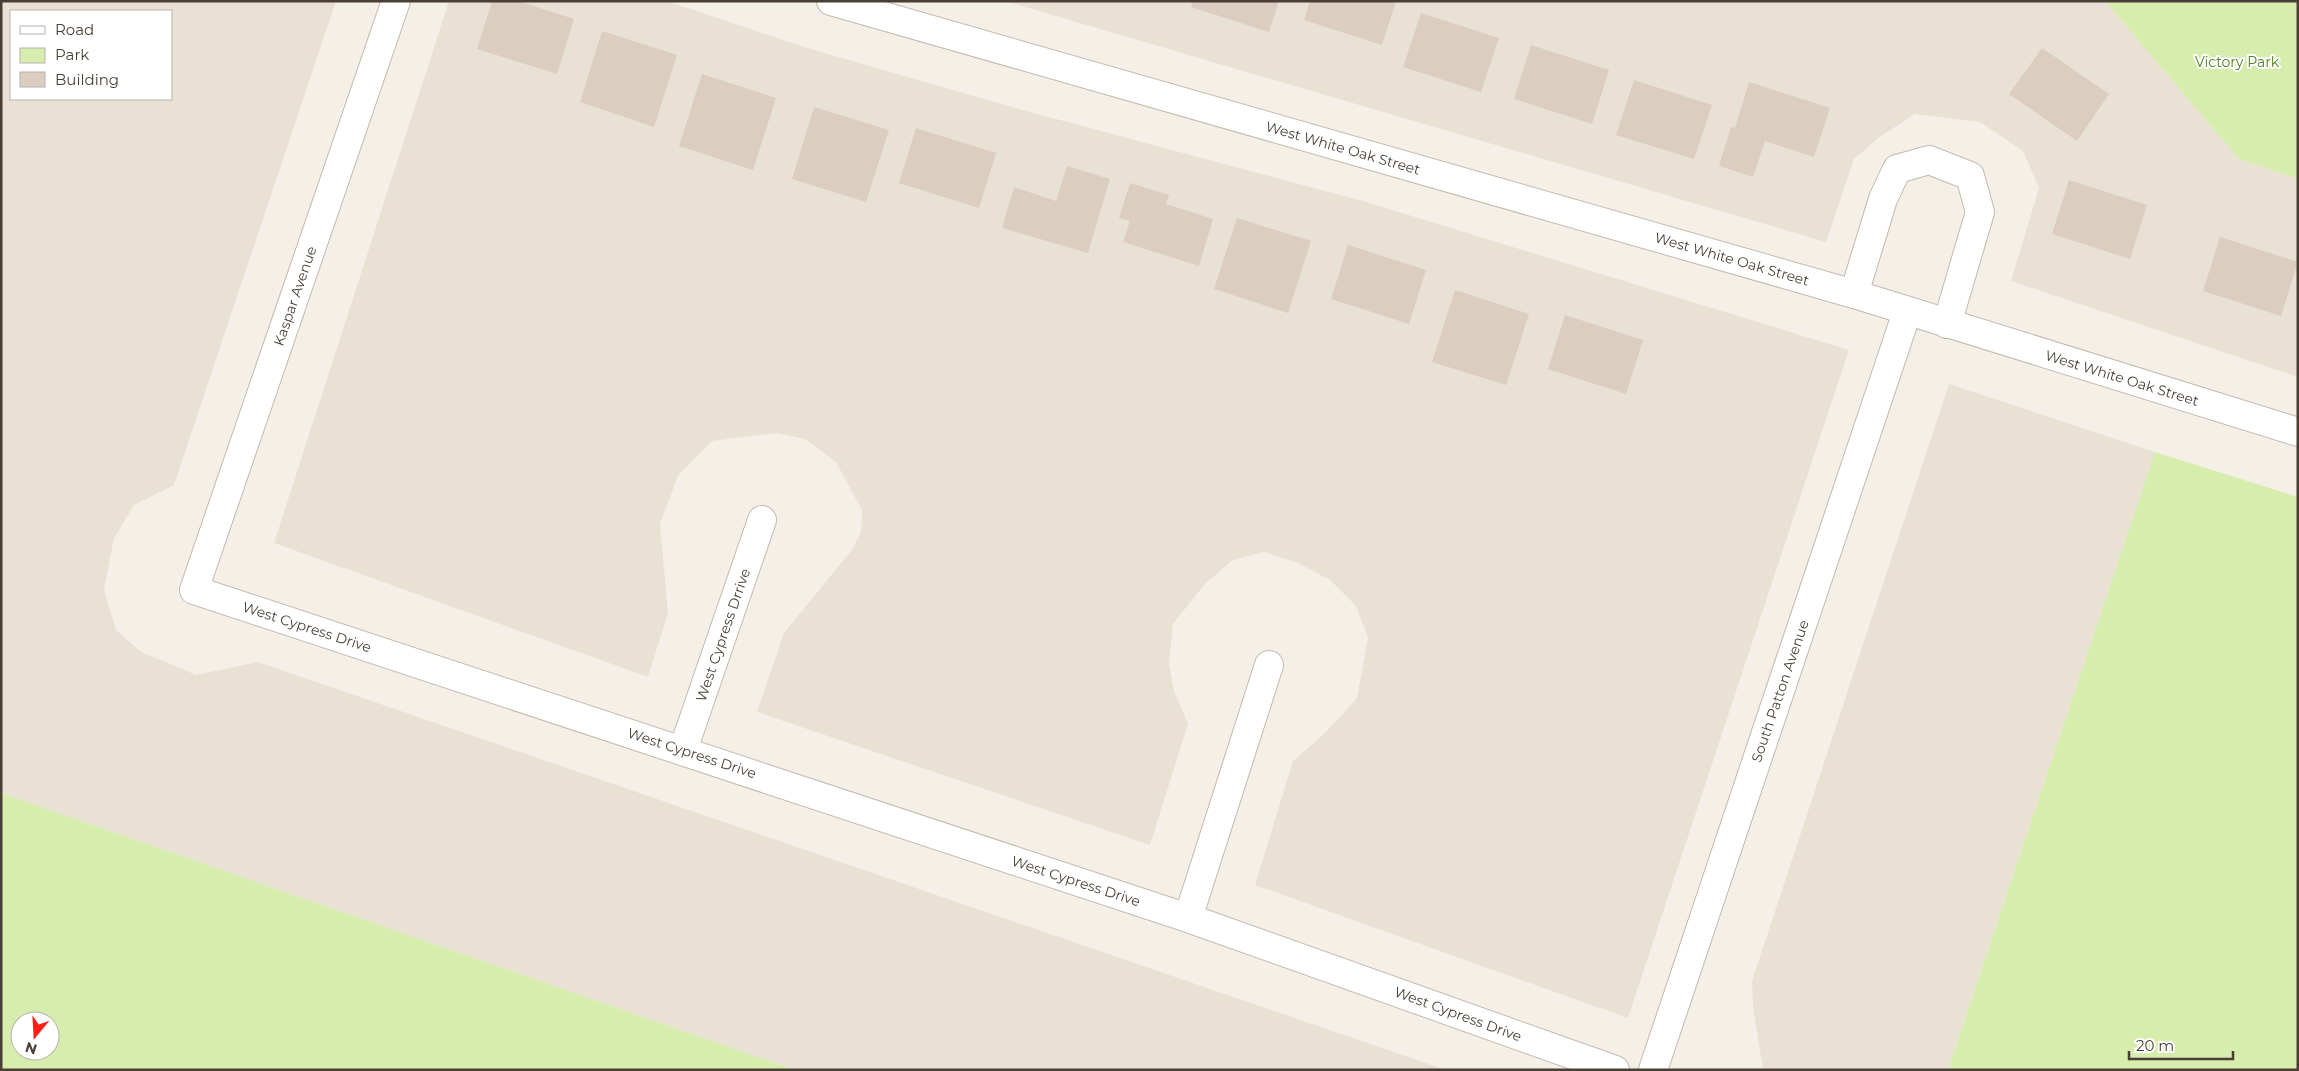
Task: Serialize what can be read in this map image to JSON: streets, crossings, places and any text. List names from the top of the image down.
{
  "streets": {
    "street": [
      "West White Oak Street",
      "Kaspar Avenue",
      "West Cypress Drive",
      "West Cypress Drrive",
      "South Patton Avenue"
    ]
  },
  "crossings": [
    ["West White Oak Street", "South Patton Avenue"],
    ["Kaspar Avenue", "West Cypress Drive"],
    ["West Cypress Drive", "West Cypress Drrive"]
  ],
  "parks": ["Victory Park"],
  "legend": ["Road", "Park", "Building"],
  "scale_bar": "20 m",
  "north": "bottom"
}
